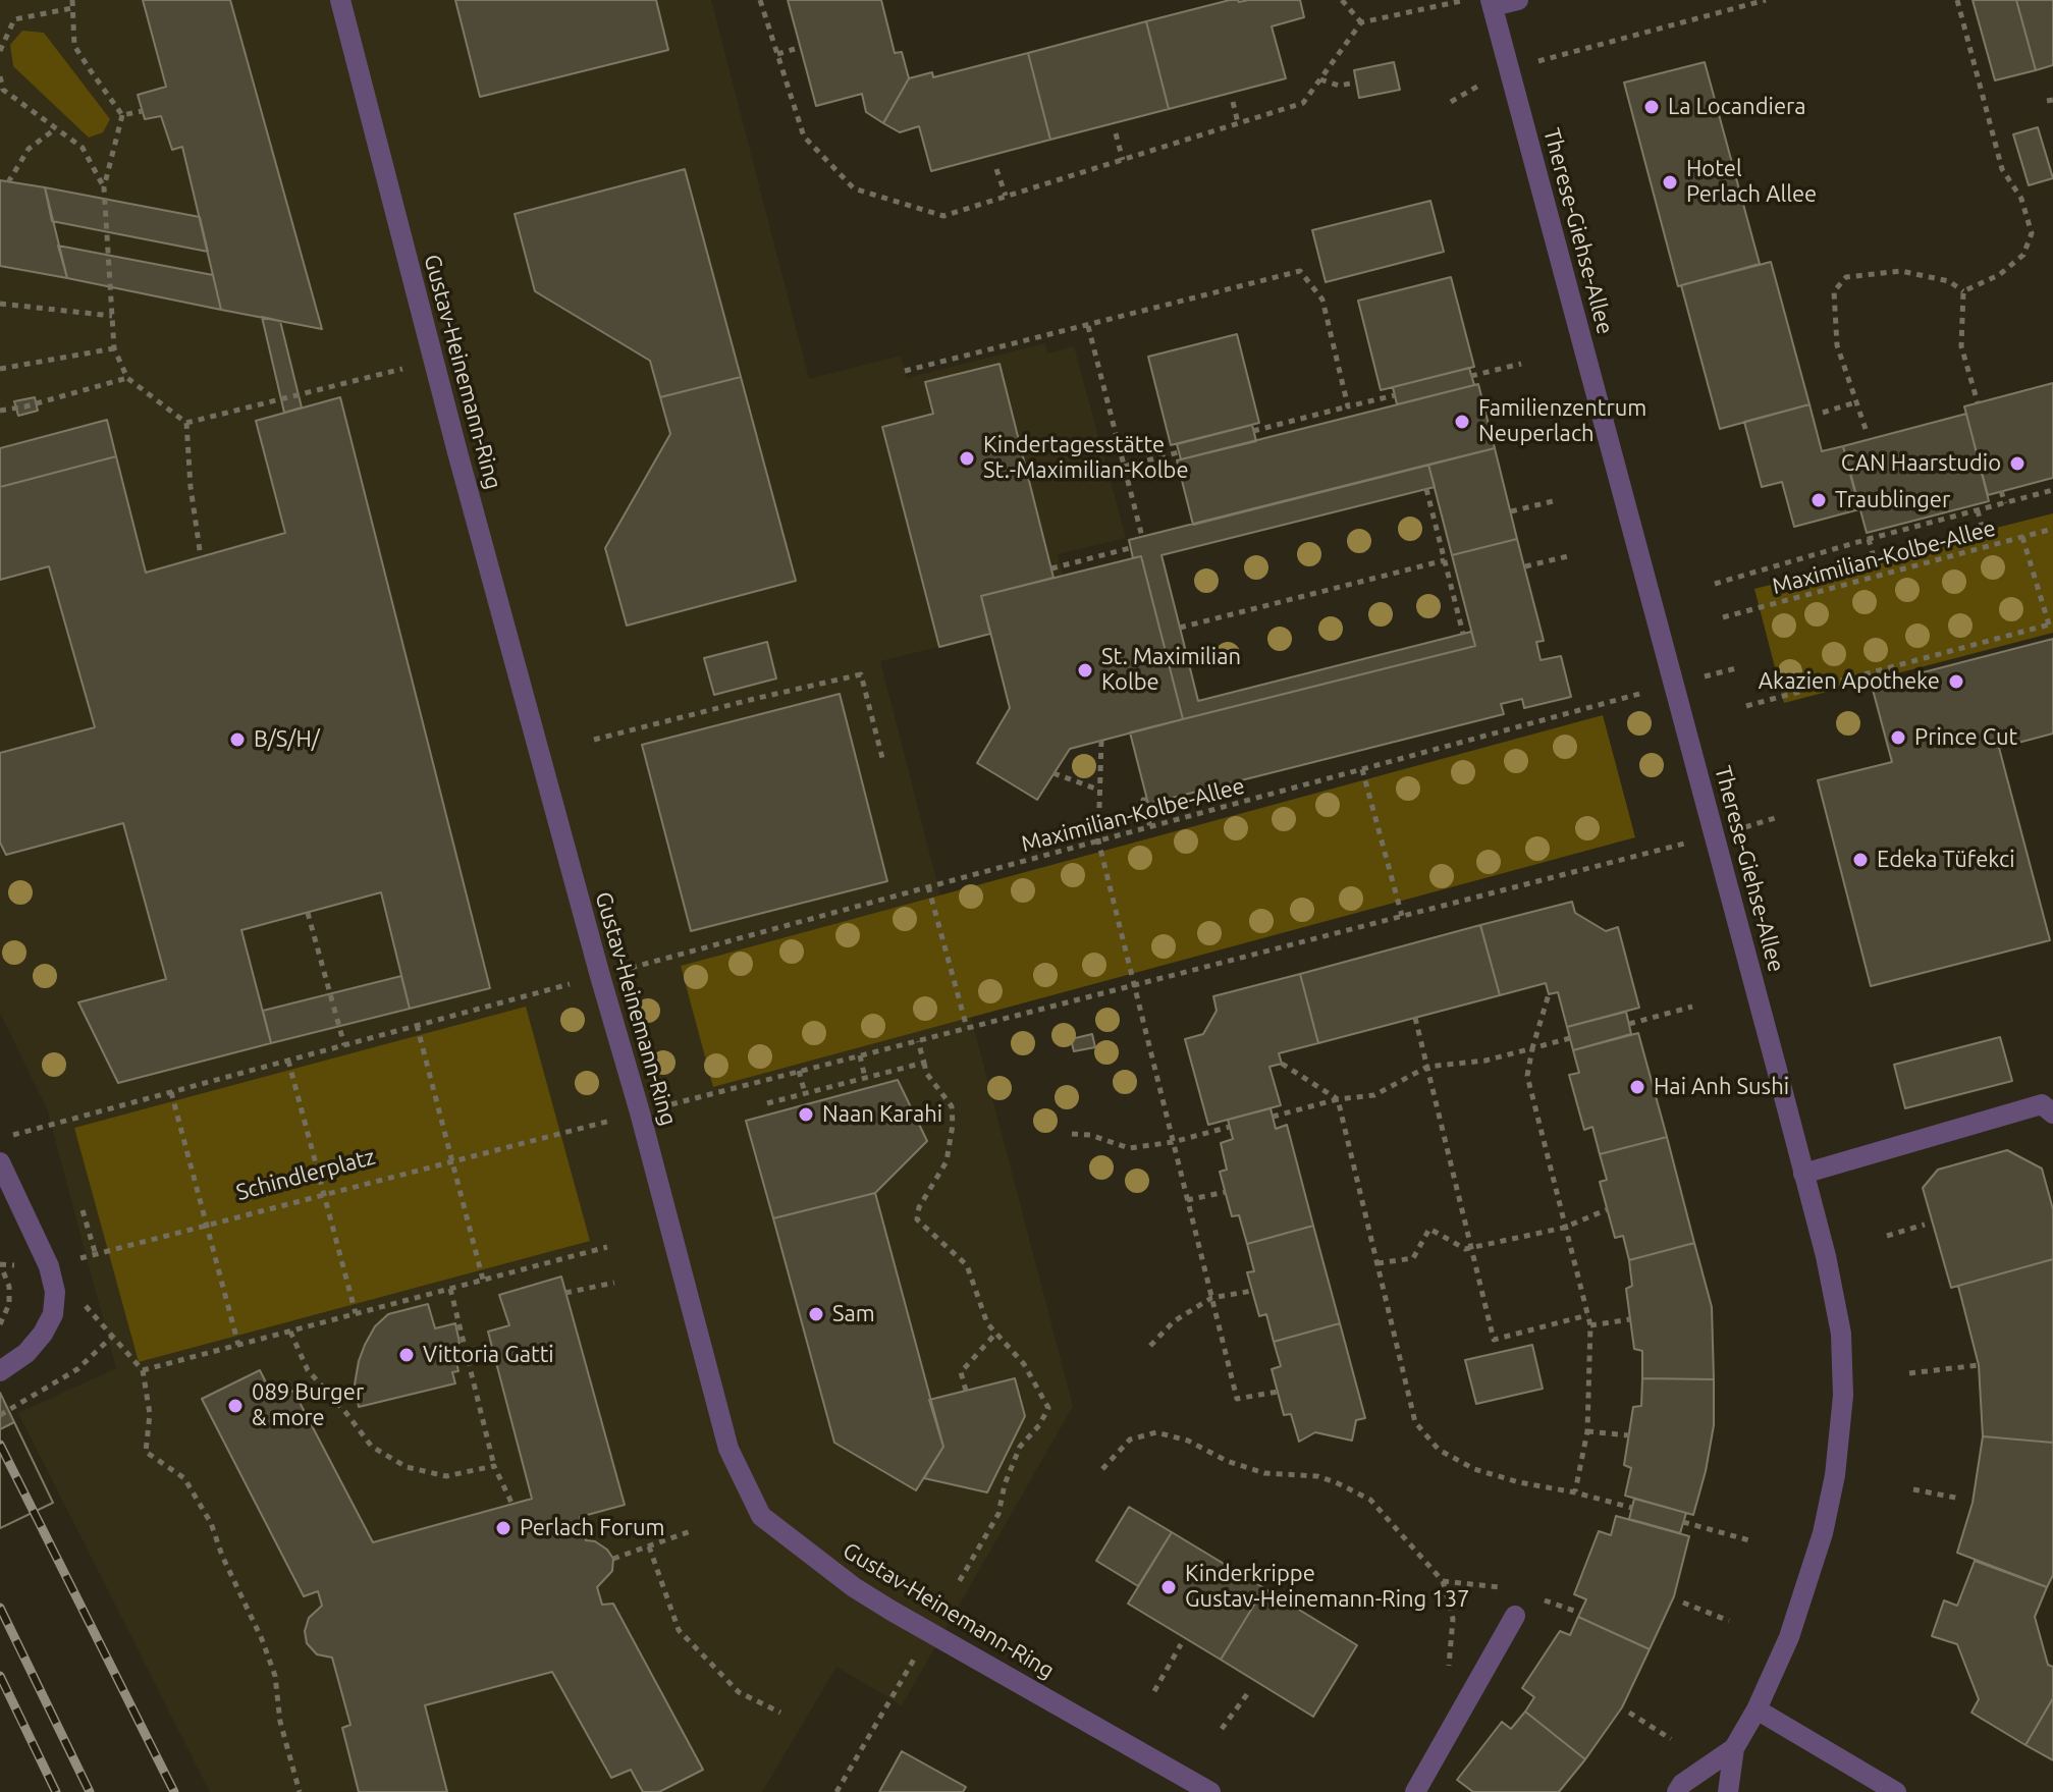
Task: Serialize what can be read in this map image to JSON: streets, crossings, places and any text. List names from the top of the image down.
{
  "streets": {
    "street": ["Therese-Giehse-Allee", "Gustav-Heinemann-Ring"],
    "path": ["Maximilian-Kolbe-Allee", "Schindlerplatz"]
  },
  "crossings": [
    ["Therese-Giehse-Allee", "Maximilian-Kolbe-Allee"],
    ["Gustav-Heinemann-Ring", "Maximilian-Kolbe-Allee"]
  ],
  "places": [
    "La Locandiera",
    "Hotel Perlach Allee",
    "Familienzentrum Neuperlach",
    "Kindertagesstätte St.-Maximilian-Kolbe",
    "CAN Haarstudio",
    "Traublinger",
    "St. Maximilian Kolbe",
    "Akazien Apotheke",
    "Prince Cut",
    "B/S/H/",
    "Edeka Tüfekci",
    "Hai Anh Sushi",
    "Naan Karahi",
    "Sam",
    "Vittoria Gatti",
    "089 Burger & more",
    "Perlach Forum",
    "Kinderkrippe Gustav-Heinemann-Ring 137"
  ]
}
